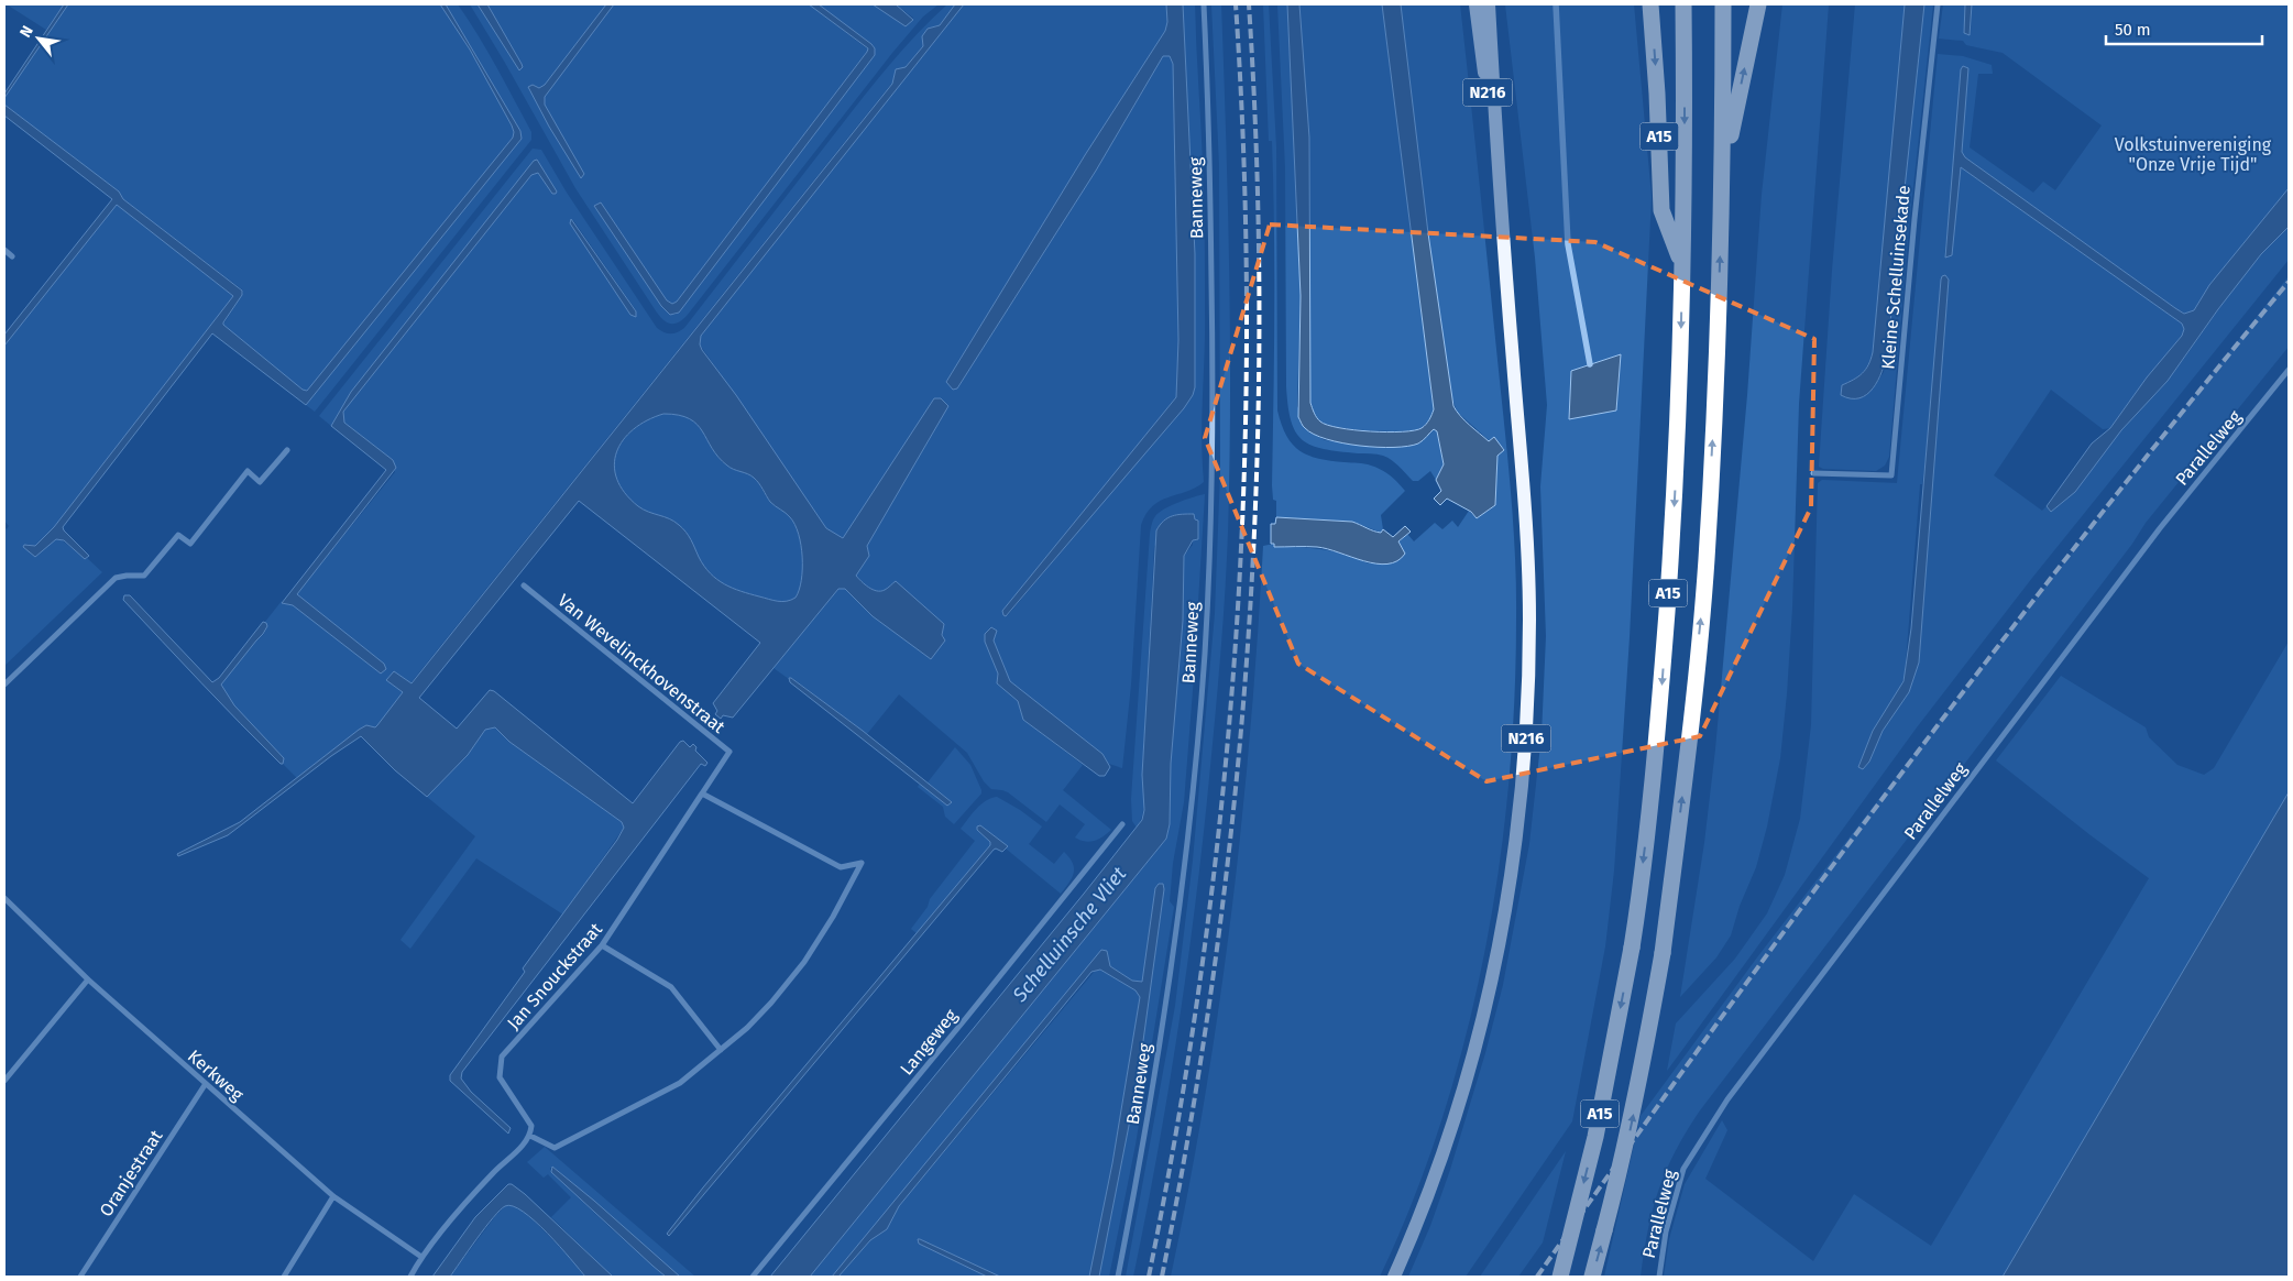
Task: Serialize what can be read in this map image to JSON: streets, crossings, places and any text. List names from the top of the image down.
{
  "streets": {
    "highway": ["A15"],
    "main road": ["N216"],
    "street": [
      "Banneweg",
      "Kleine Schelluinsekade",
      "Parallelweg",
      "Van Wevelinckhovenstraat",
      "Jan Snouckstraat",
      "Langeweg",
      "Kerkweg",
      "Oranjestraat"
    ]
  },
  "crossings": [
    ["Van Wevelinckhovenstraat", "Jan Snouckstraat"],
    ["Kerkweg", "Oranjestraat"]
  ],
  "water": ["Schelluinsche Vliet"],
  "parks": ["Volkstuinvereniging \"Onze Vrije Tijd\""],
  "scale_bar": "50 m",
  "north": "top left"
}
